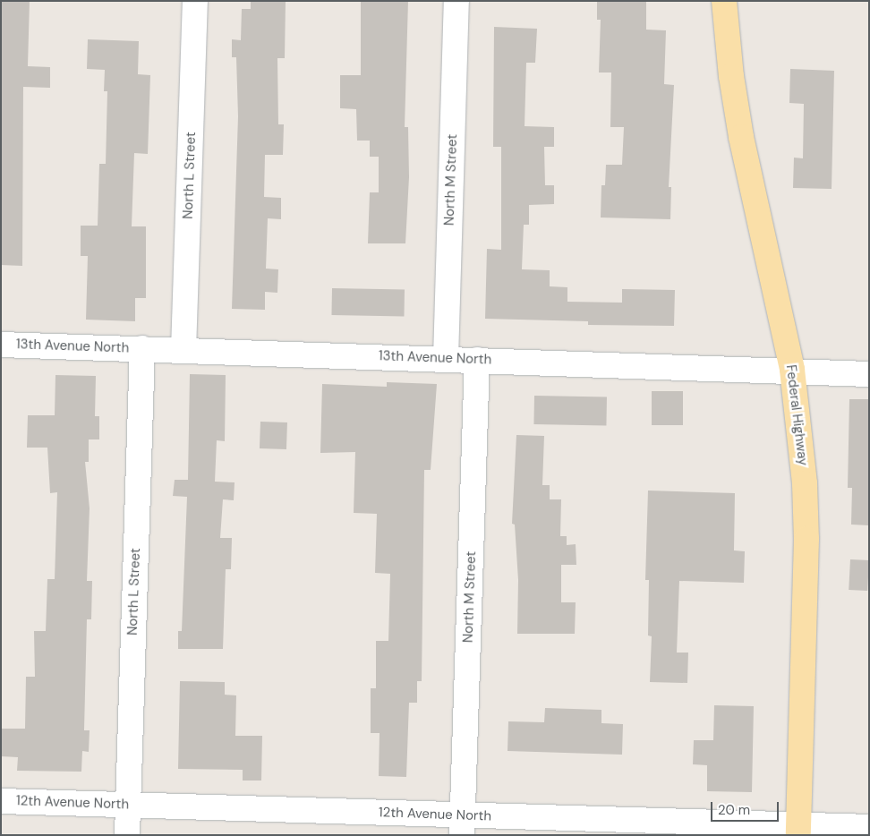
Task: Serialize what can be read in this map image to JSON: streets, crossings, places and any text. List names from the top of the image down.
{
  "streets": {
    "main road": ["Federal Highway"],
    "street": [
      "North L Street",
      "North M Street",
      "13th Avenue North",
      "12th Avenue North"
    ]
  },
  "crossings": [
    ["North L Street", "13th Avenue North"],
    ["North L Street", "12th Avenue North"],
    ["North M Street", "13th Avenue North"],
    ["North M Street", "12th Avenue North"],
    ["13th Avenue North", "Federal Highway"],
    ["Federal Highway", "12th Avenue North"]
  ],
  "scale_bar": "20 m"
}
